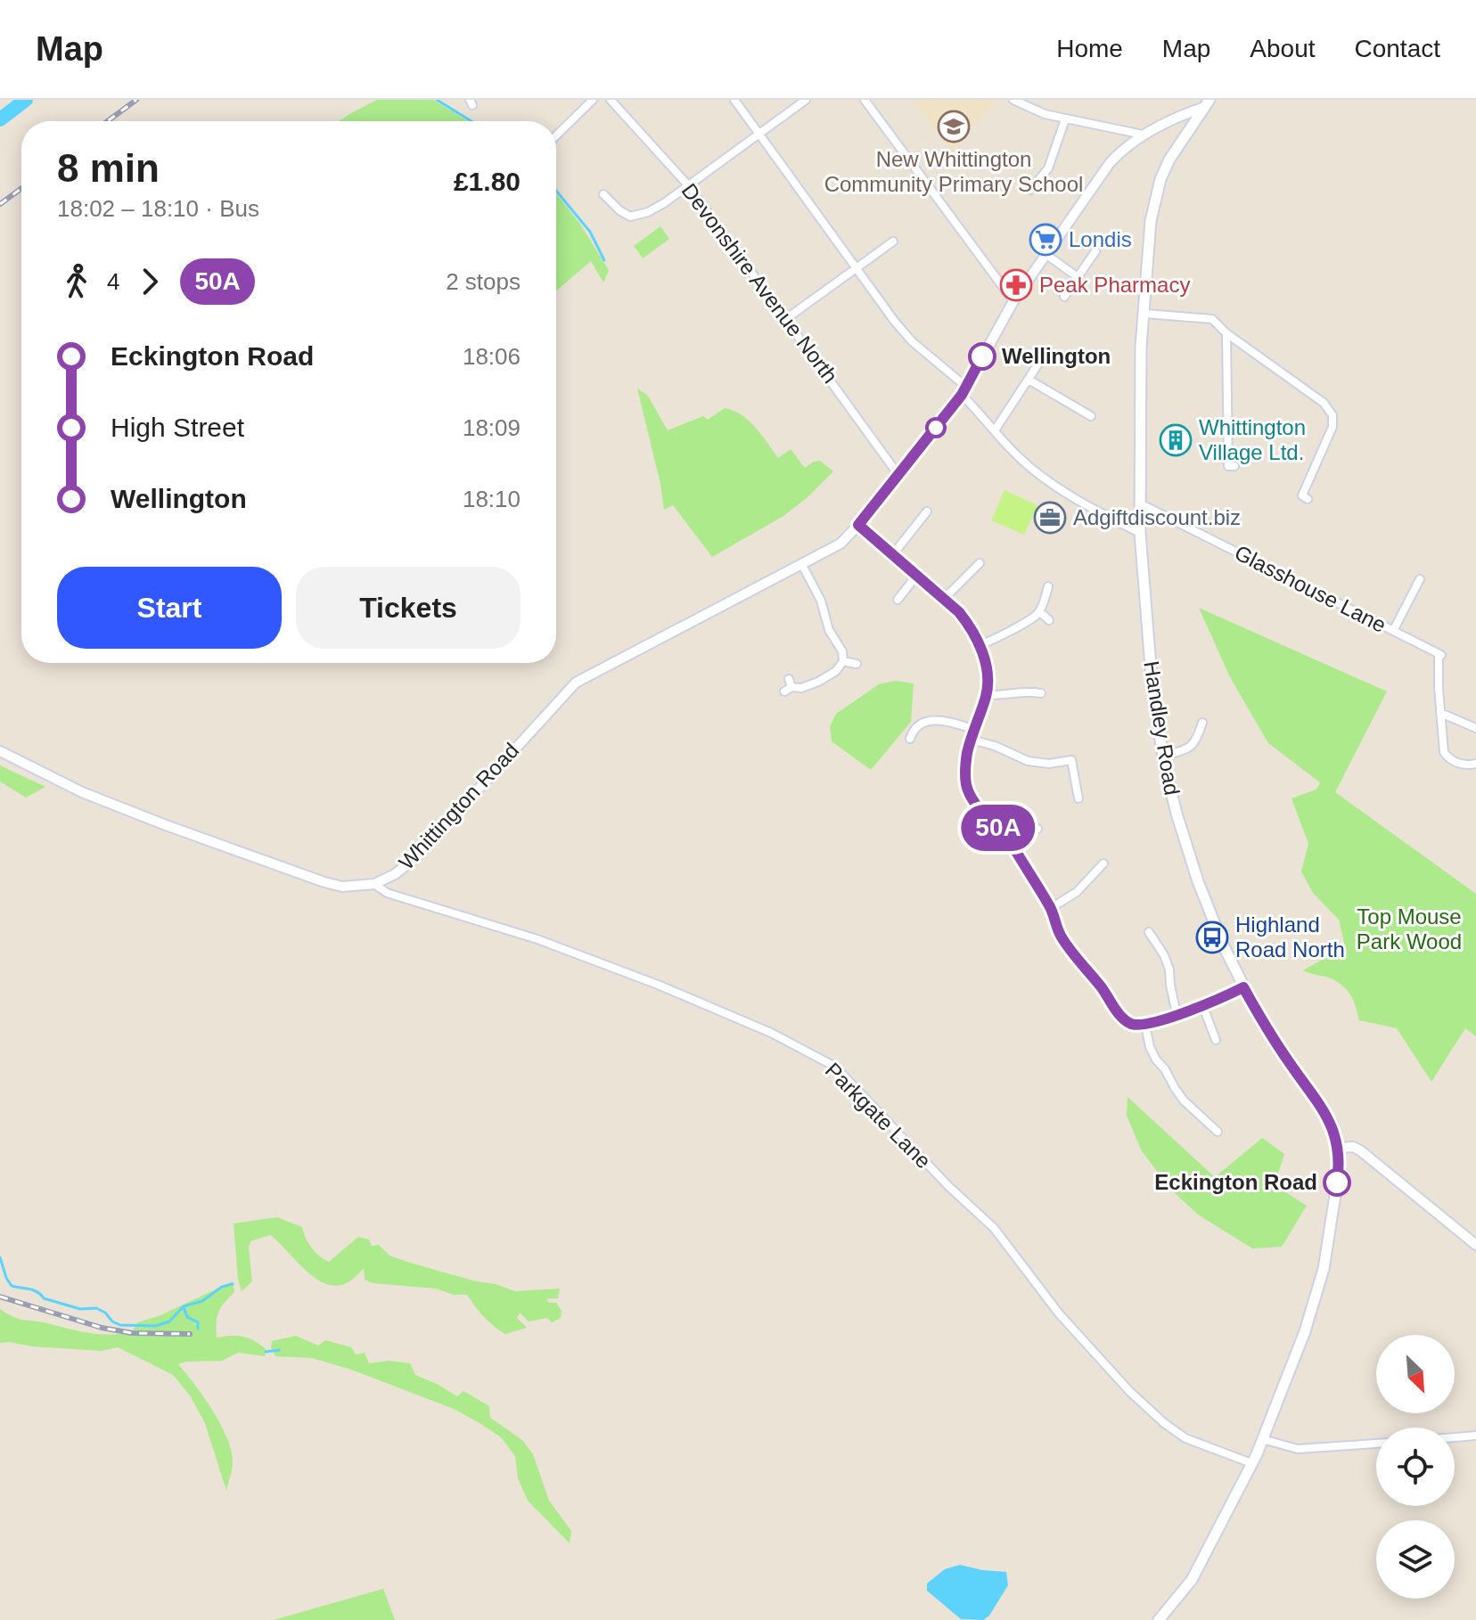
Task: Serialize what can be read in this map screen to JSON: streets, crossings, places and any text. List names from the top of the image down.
{
  "streets": {
    "main road": ["Handley Road"],
    "street": [
      "Devonshire Avenue North",
      "Glasshouse Lane",
      "Whittington Road",
      "Parkgate Lane"
    ]
  },
  "crossings": [
    ["Devonshire Avenue North", "Whittington Road"],
    ["Glasshouse Lane", "Handley Road"],
    ["Handley Road", "Whittington Road"],
    ["Whittington Road", "Parkgate Lane"]
  ],
  "parks": ["Top Mouse Park Wood"],
  "places": {
    "school or university": ["New Whittington Community Primary School"],
    "supermarket": ["Londis"],
    "pharmacy": ["Peak Pharmacy"],
    "other": ["Wellington", "Eckington Road"],
    "building": ["Whittington Village Ltd."],
    "office": ["Adgiftdiscount.biz"],
    "bus stop": ["Highland Road North"]
  },
  "lines": ["bus line 50A"],
  "north": "bottom right",
  "page": {
    "header": "Map",
    "nav": [
      "Home",
      "Map",
      "About",
      "Contact"
    ],
    "on_map": "50A",
    "heading": ["8 min", "18:02 – 18:10 · Bus", "£1.80"],
    "legs": ["4", "50A", "2 stops"],
    "list": [
      {
        "name": "Eckington Road",
        "value": "18:06"
      },
      {
        "name": "High Street",
        "value": "18:09"
      },
      {
        "name": "Wellington",
        "value": "18:10"
      }
    ],
    "buttons": ["Start", "Tickets"]
  }
}
